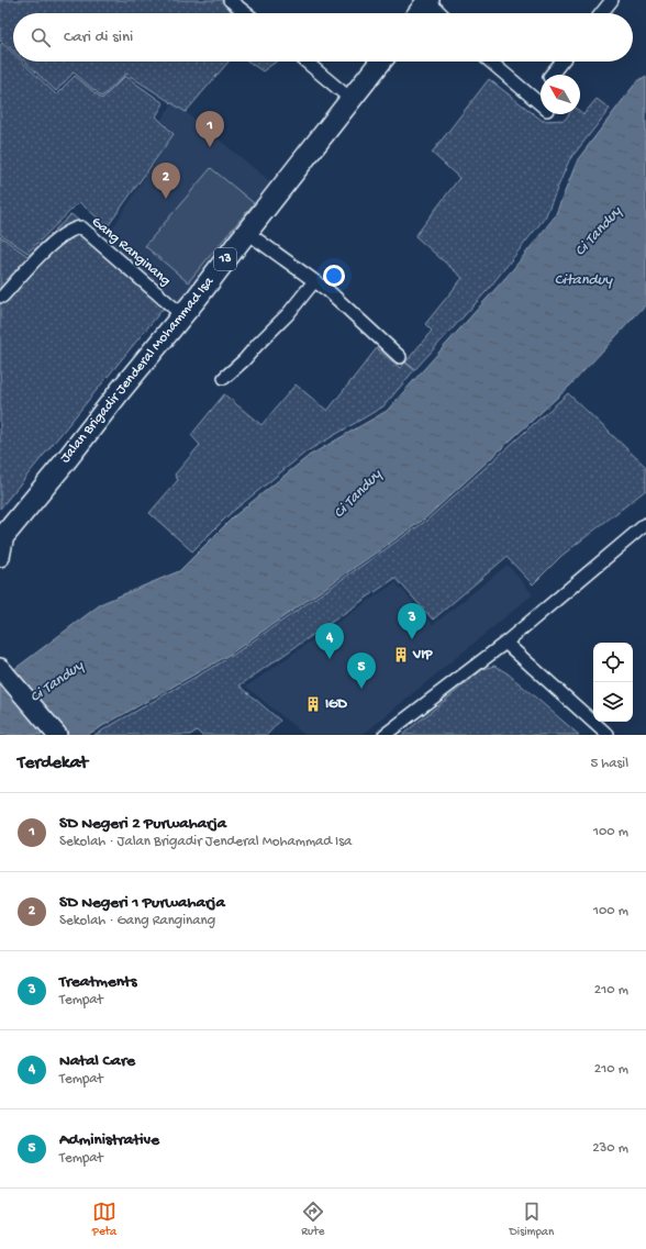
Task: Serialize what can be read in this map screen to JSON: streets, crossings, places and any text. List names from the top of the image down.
{
  "streets": {
    "highway": ["13", "Jalan Brigadir Jenderal Mohammad Isa"],
    "street": ["Gang Ranginang"]
  },
  "crossings": [
    ["Gang Ranginang", "Jalan Brigadir Jenderal Mohammad Isa"]
  ],
  "water": ["Ci Tanduy", "Citanduy"],
  "places": {
    "building": ["VIP", "IGD"]
  },
  "north": "top left",
  "page": {
    "search": "Cari di sini",
    "pins": [
      "1",
      "2",
      "3",
      "4",
      "5"
    ],
    "heading": ["Terdekat", "5 hasil"],
    "list": [
      {
        "mark": "1",
        "name": "SD Negeri 2 Purwaharja",
        "note": "Sekolah · Jalan Brigadir Jenderal Mohammad Isa",
        "value": "100 m"
      },
      {
        "mark": "2",
        "name": "SD Negeri 1 Purwaharja",
        "note": "Sekolah · Gang Ranginang",
        "value": "100 m"
      },
      {
        "mark": "3",
        "name": "Treatments",
        "note": "Tempat",
        "value": "210 m"
      },
      {
        "mark": "4",
        "name": "Natal Care",
        "note": "Tempat",
        "value": "210 m"
      },
      {
        "mark": "5",
        "name": "Administrative",
        "note": "Tempat",
        "value": "230 m"
      }
    ],
    "nav": ["Peta", "Rute", "Disimpan"]
  }
}
